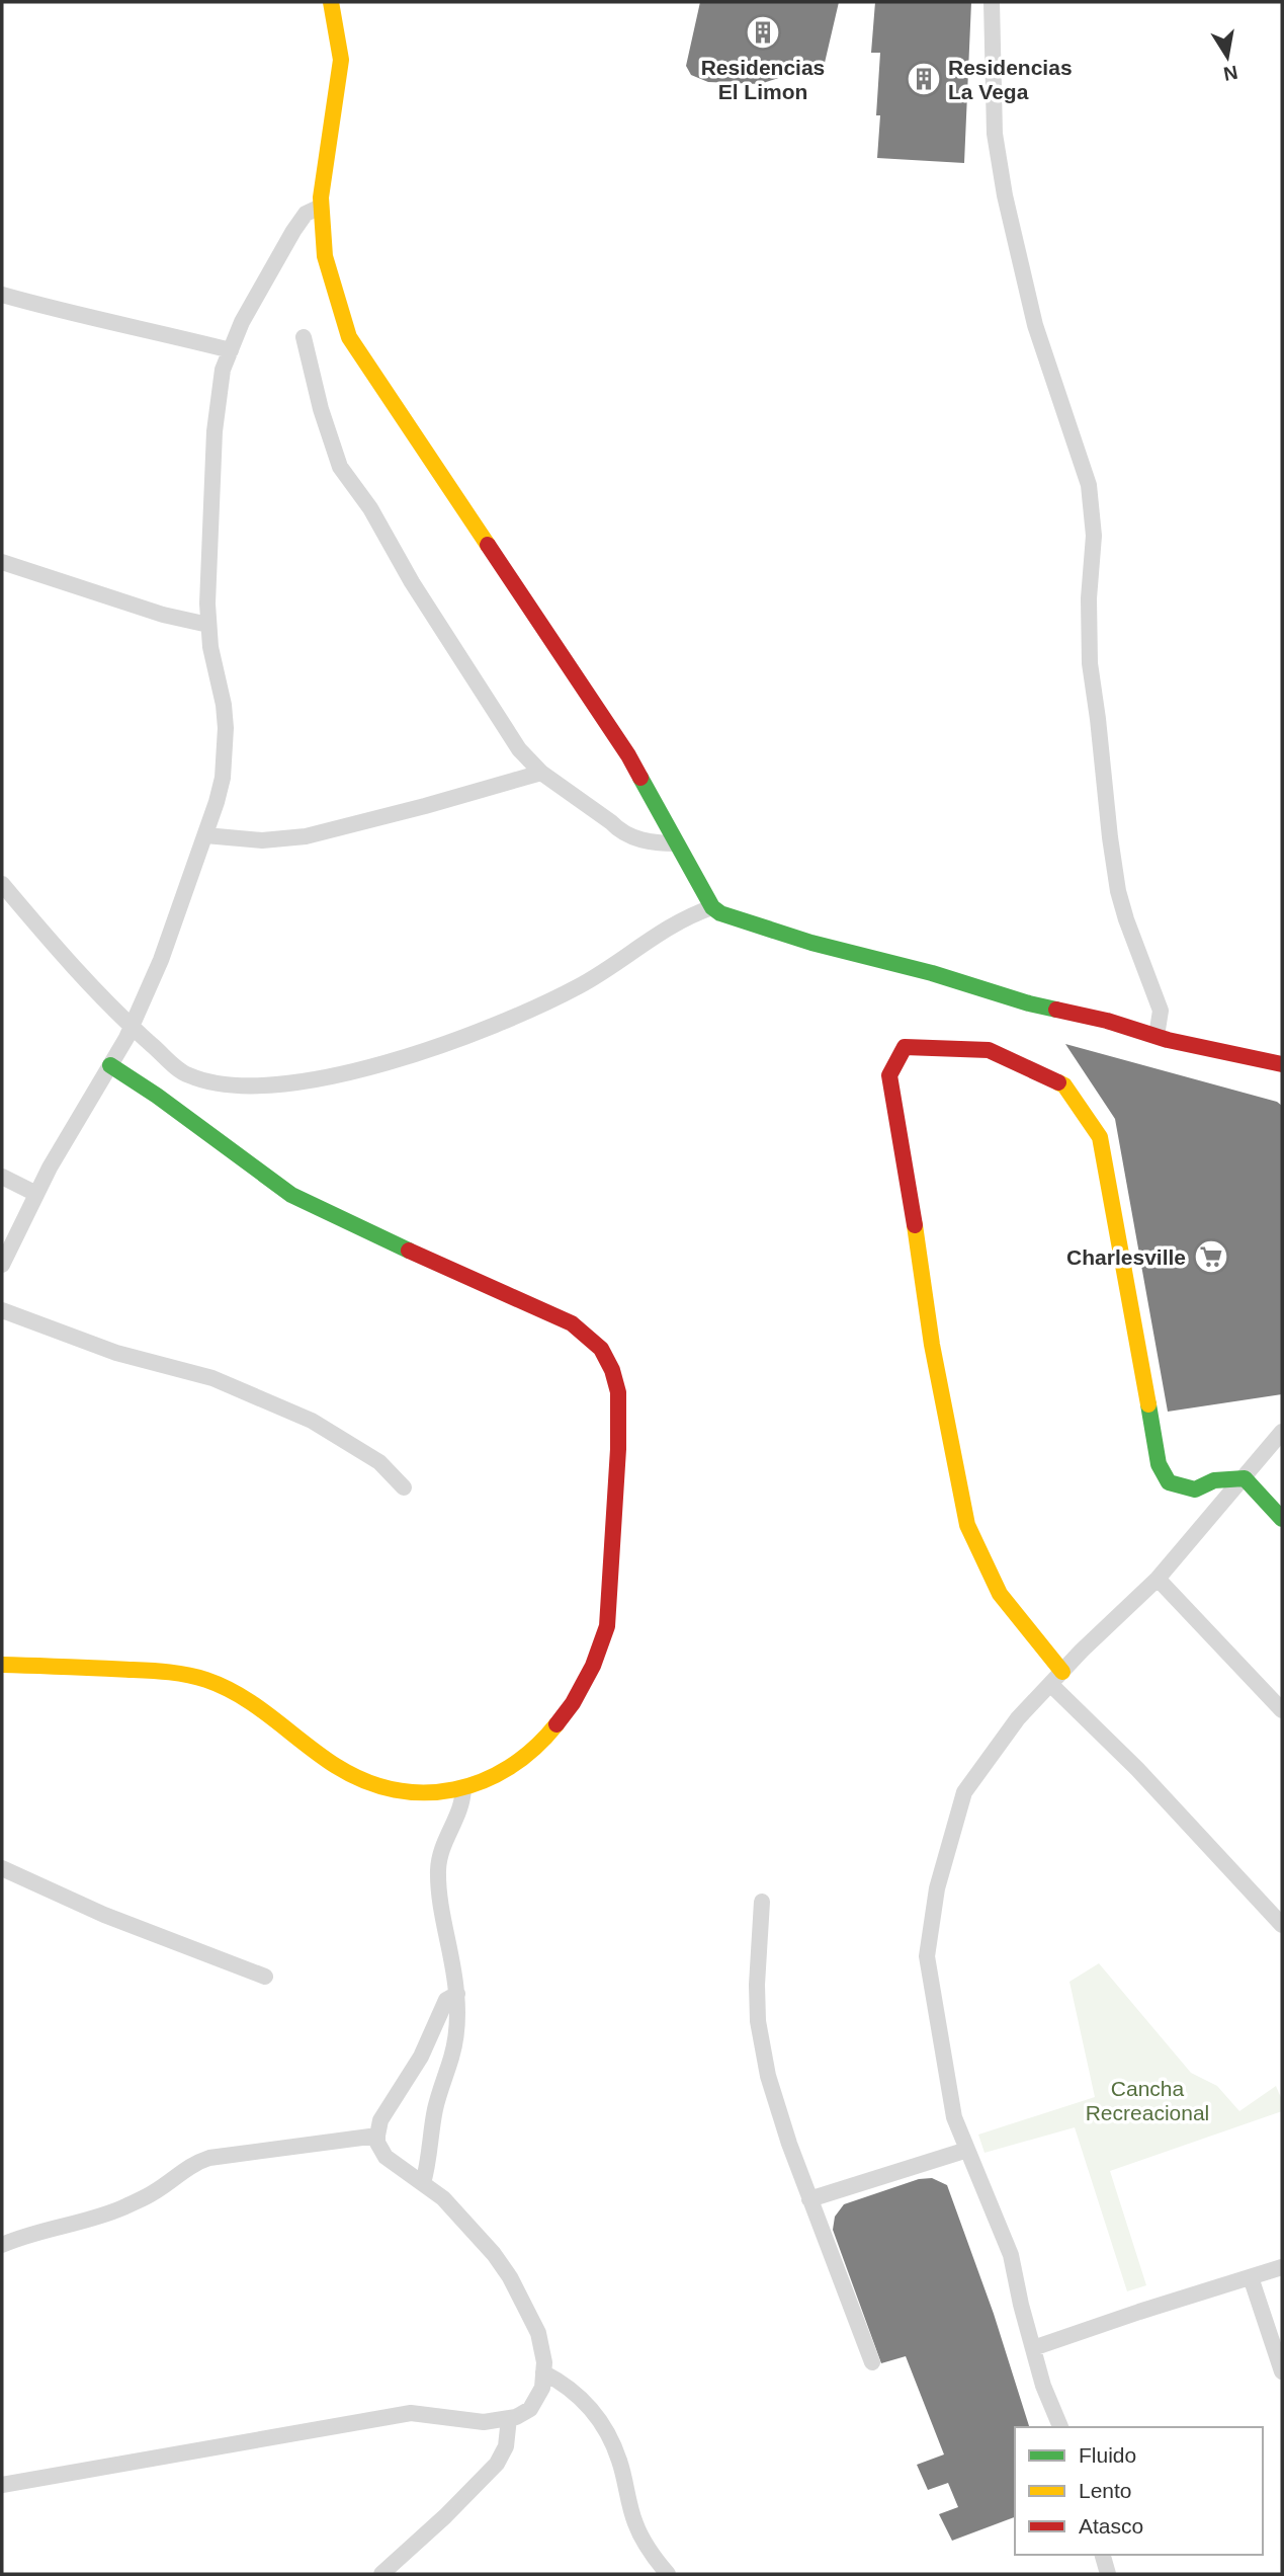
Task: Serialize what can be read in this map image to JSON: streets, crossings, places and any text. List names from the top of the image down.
{
  "parks": ["Cancha Recreacional"],
  "places": {
    "building": ["Residencias El Limon", "Residencias La Vega"],
    "supermarket": ["Charlesville"]
  },
  "legend": ["Fluido", "Lento", "Atasco"],
  "north": "bottom"
}
